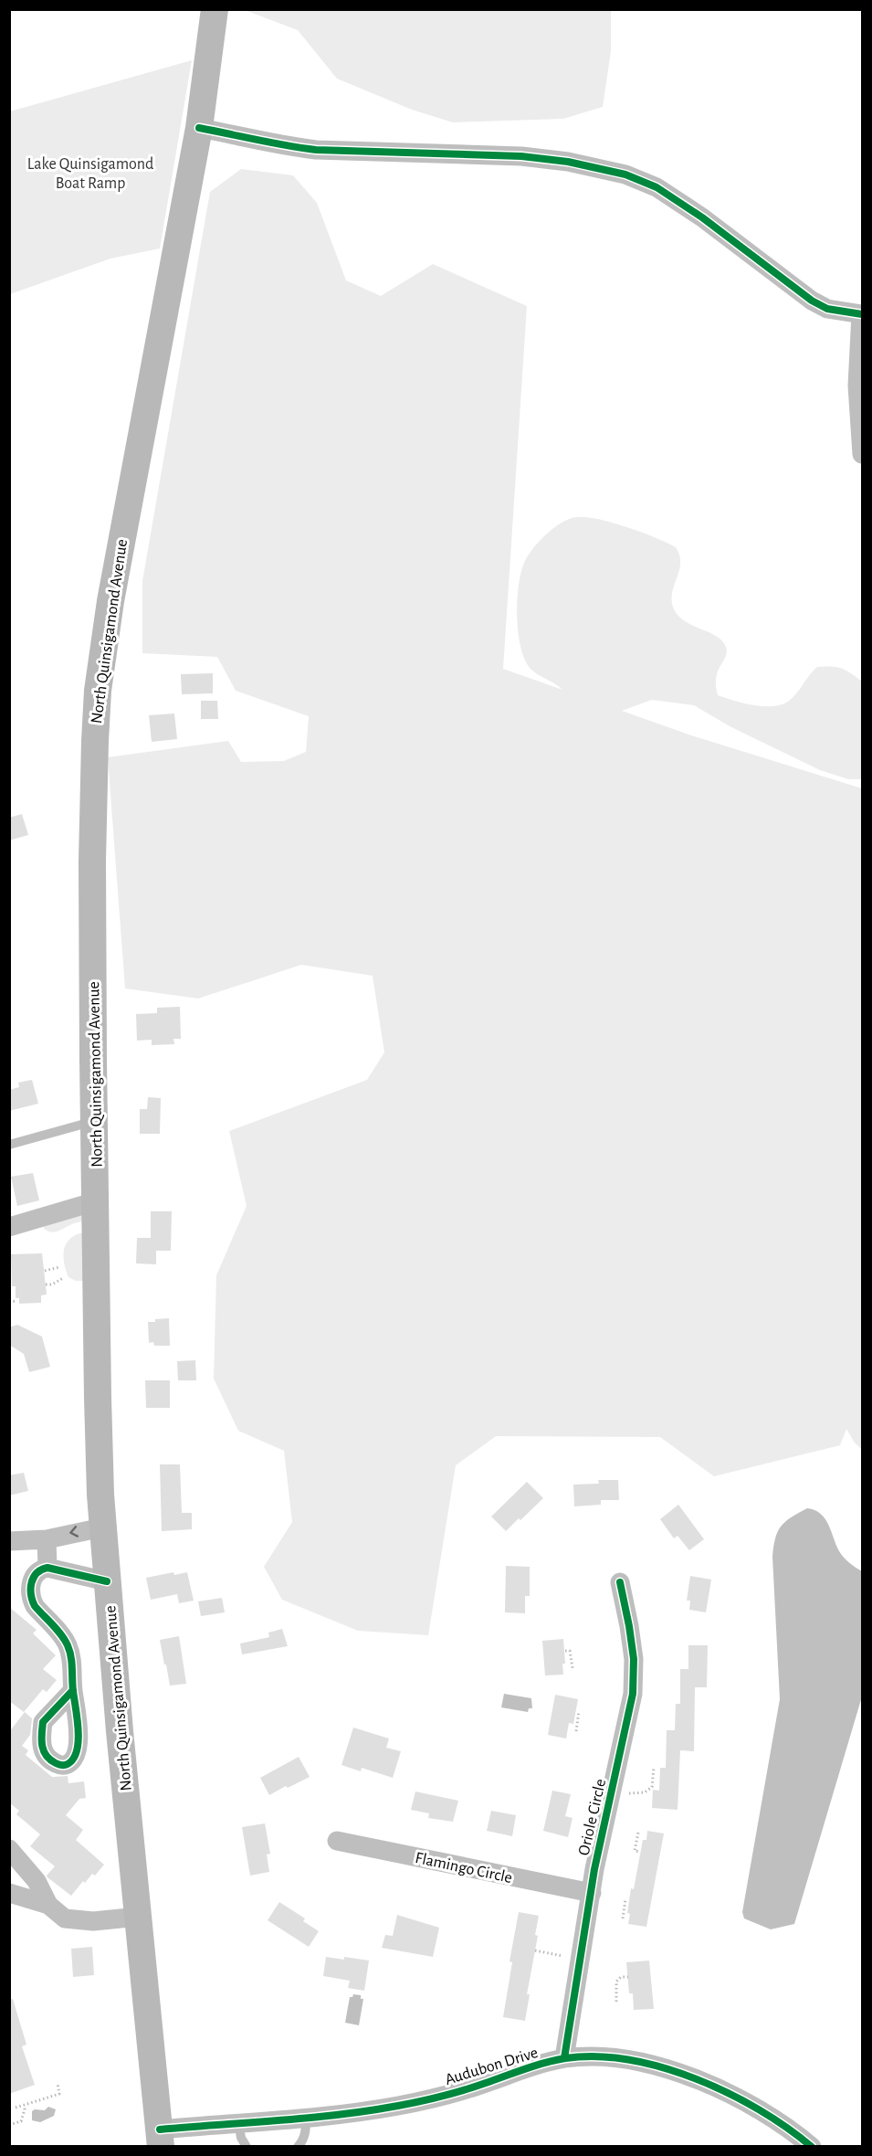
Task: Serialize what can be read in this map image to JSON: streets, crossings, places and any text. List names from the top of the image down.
{
  "streets": {
    "main road": ["North Quinsigamond Avenue"],
    "street": ["Oriole Circle", "Flamingo Circle", "Audubon Drive"]
  },
  "crossings": [
    ["North Quinsigamond Avenue", "Audubon Drive"],
    ["Oriole Circle", "Flamingo Circle"],
    ["Oriole Circle", "Audubon Drive"]
  ],
  "parks": ["Lake Quinsigamond Boat Ramp"]
}
